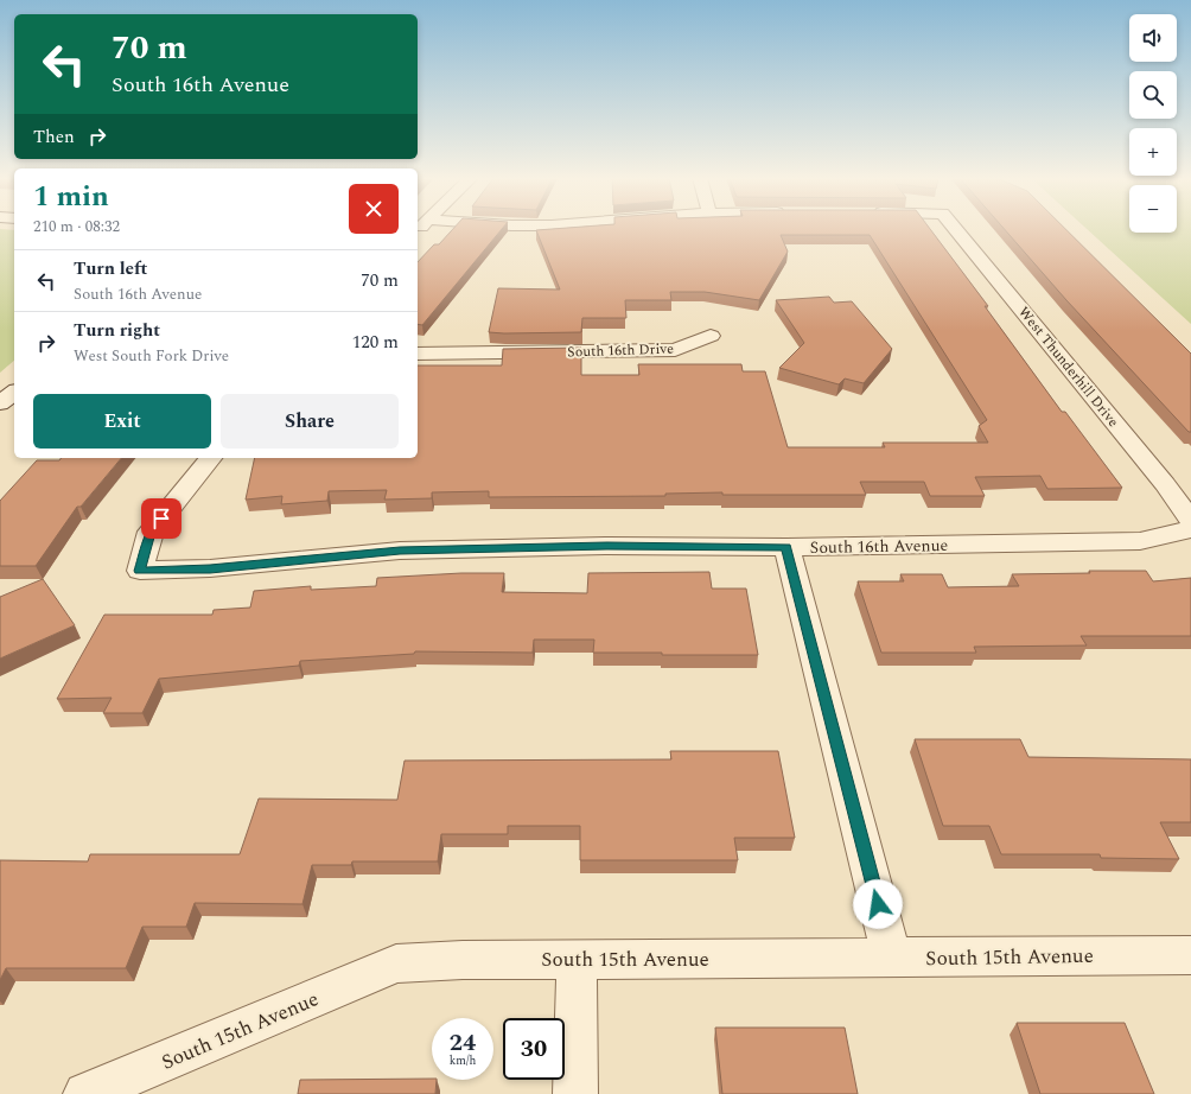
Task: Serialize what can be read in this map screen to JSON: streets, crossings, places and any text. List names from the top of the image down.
{
  "streets": {
    "street": [
      "South 16th Drive",
      "West Thunderhill Drive",
      "South 16th Avenue",
      "South 15th Avenue"
    ]
  },
  "page": {
    "map_buttons": ["+", "−"],
    "turn": ["70 m", "South 16th Avenue"],
    "then": "Then",
    "heading": ["1 min", "210 m · 08:32"],
    "list": [
      {
        "name": "Turn left",
        "note": "South 16th Avenue",
        "value": "70 m"
      },
      {
        "name": "Turn right",
        "note": "West South Fork Drive",
        "value": "120 m"
      }
    ],
    "buttons": ["Exit", "Share"],
    "speed": "24 km/h",
    "limit": "30"
  }
}
